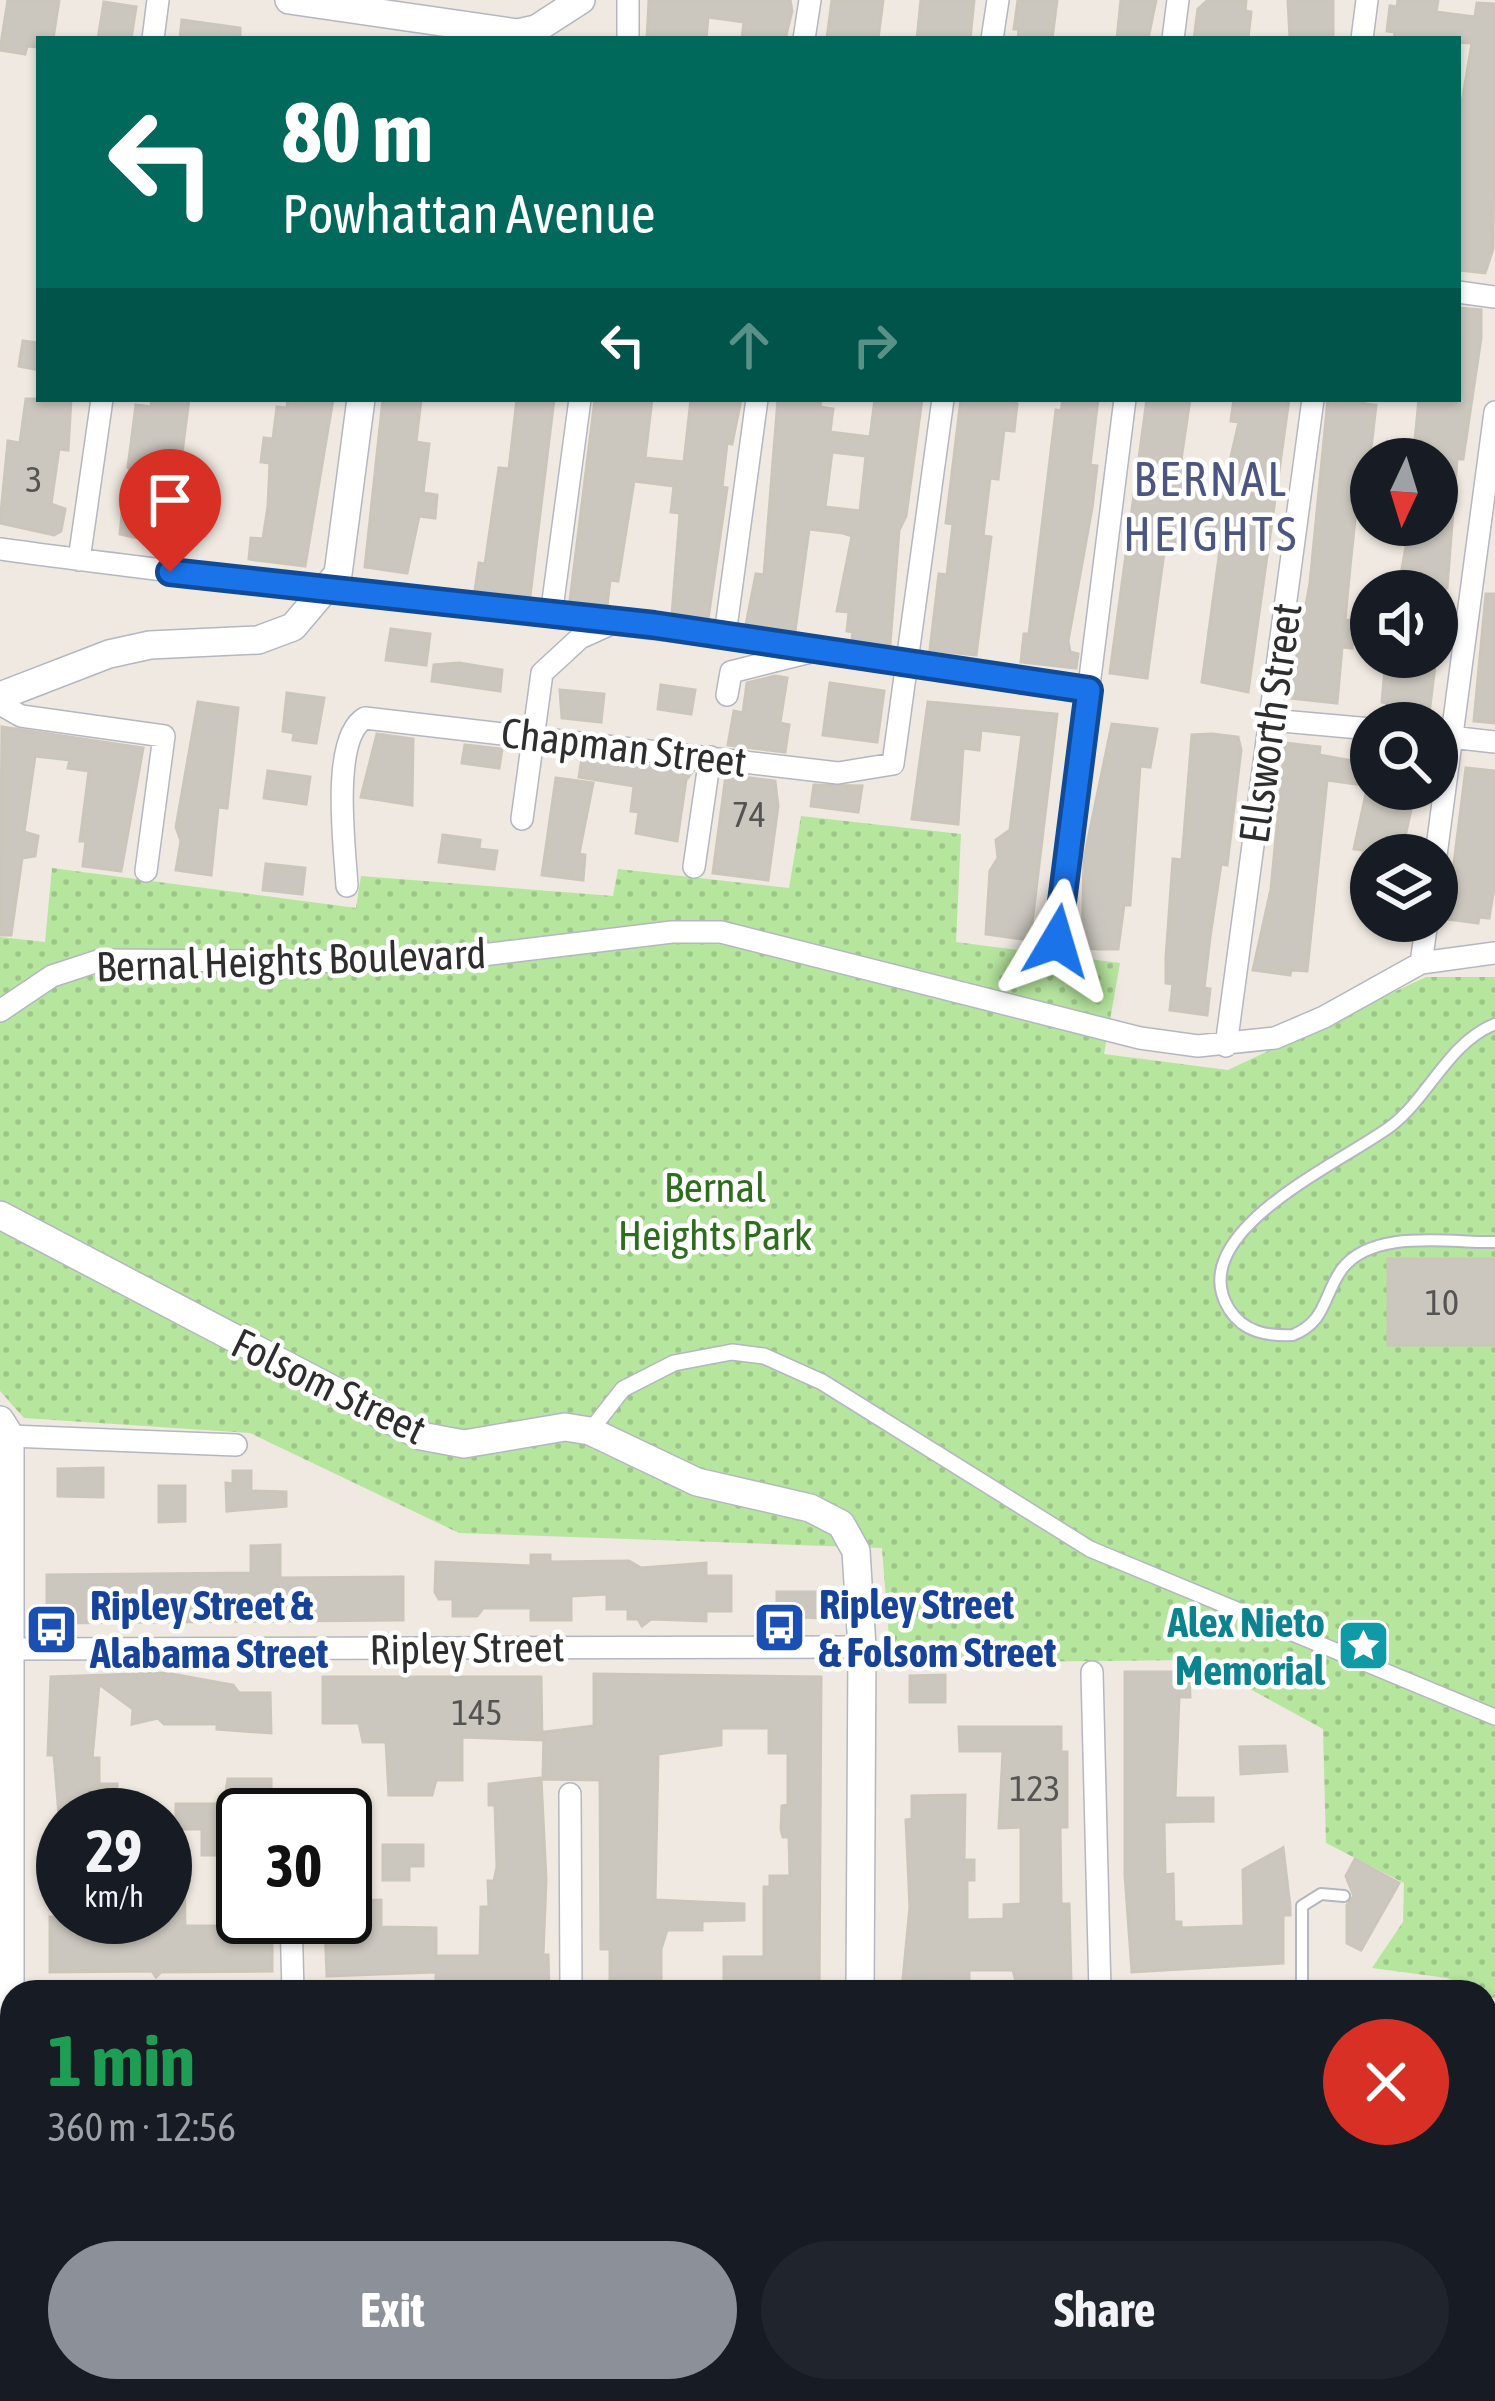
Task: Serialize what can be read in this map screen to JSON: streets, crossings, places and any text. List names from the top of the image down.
{
  "streets": {
    "street": [
      "Ellsworth Street",
      "Chapman Street",
      "Bernal Heights Boulevard",
      "Folsom Street",
      "Ripley Street"
    ]
  },
  "crossings": [
    ["Ellsworth Street", "Bernal Heights Boulevard"],
    ["Folsom Street", "Ripley Street"]
  ],
  "districts": ["BERNAL HEIGHTS"],
  "parks": ["Bernal Heights Park"],
  "places": {
    "bus stop": ["Ripley Street & Folsom Street", "Ripley Street & Alabama Street"],
    "place": ["Alex Nieto Memorial"]
  },
  "house_numbers": [
    "3",
    "74",
    "10",
    "145",
    "123"
  ],
  "north": "bottom",
  "page": {
    "turn": ["80 m", "Powhattan Avenue"],
    "speed": "29 km/h",
    "limit": "30",
    "heading": ["1 min", "360 m · 12:56"],
    "buttons": ["Exit", "Share"]
  }
}
